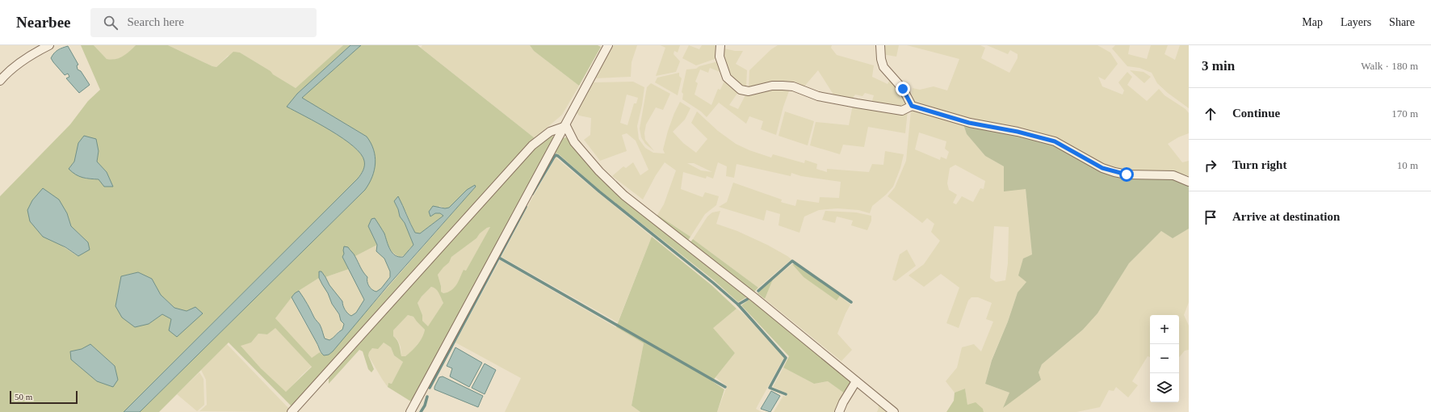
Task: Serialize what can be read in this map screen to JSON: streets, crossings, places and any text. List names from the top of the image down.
{
  "scale_bar": "50 m",
  "page": {
    "header": "Nearbee",
    "search": "Search here",
    "nav": ["Map", "Layers", "Share"],
    "heading": ["3 min", "Walk · 180 m"],
    "list": [
      ["Continue", "170 m"],
      ["Turn right", "10 m"],
      "Arrive at destination"
    ],
    "map_buttons": ["+", "−"],
    "scale": "50 m"
  }
}
